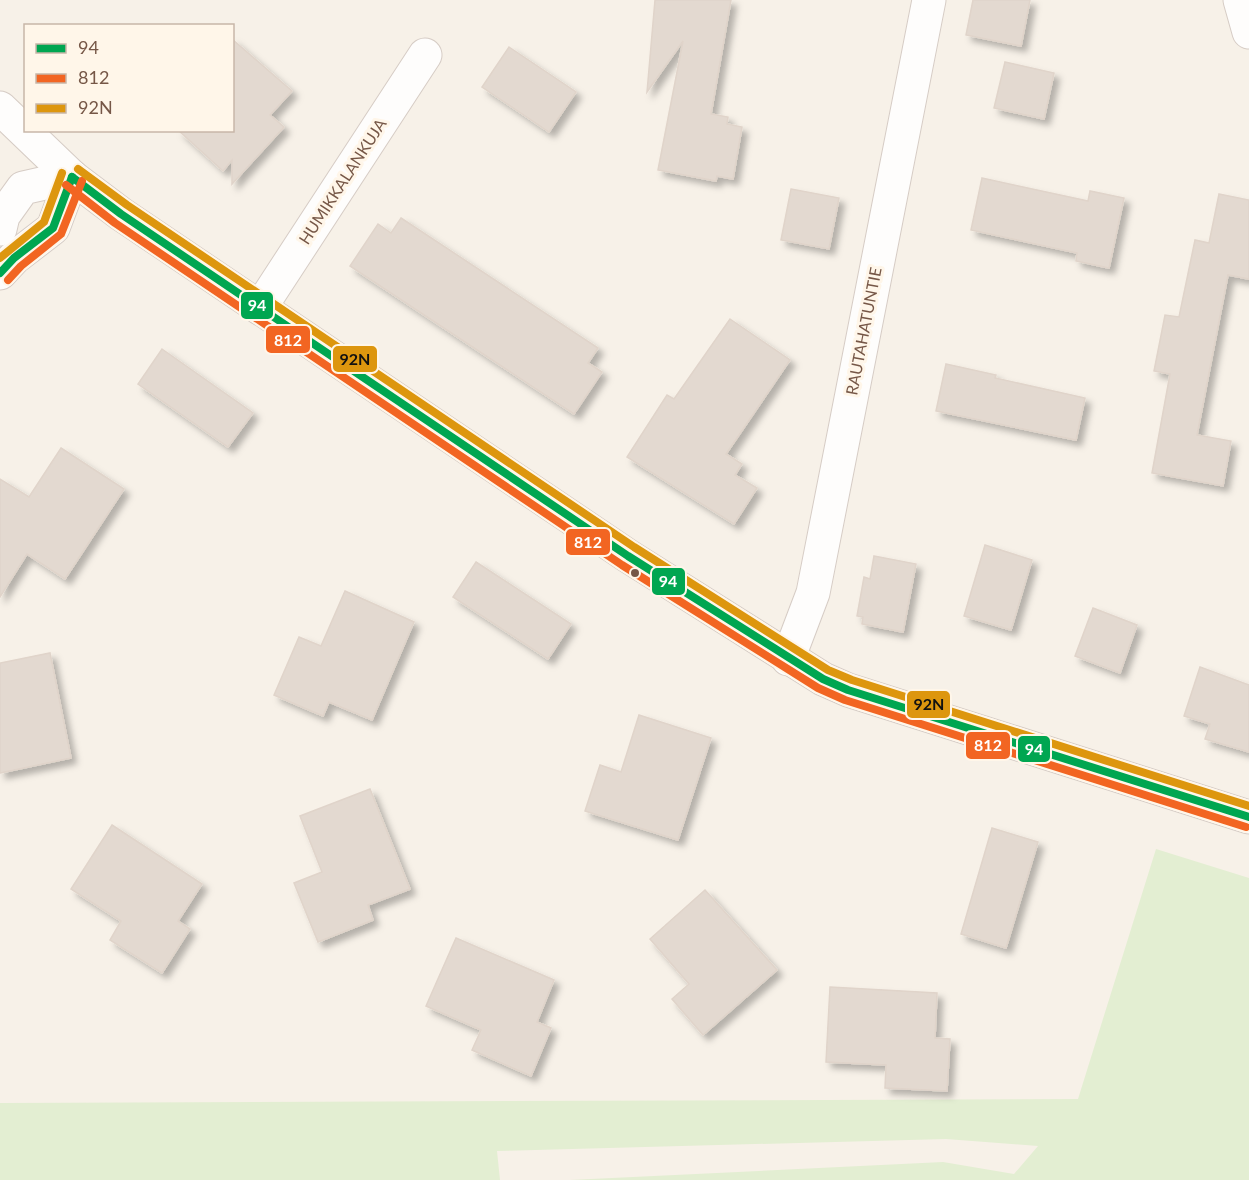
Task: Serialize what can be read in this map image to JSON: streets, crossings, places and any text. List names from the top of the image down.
{
  "streets": {
    "street": ["HUMIKKALANKUJA", "RAUTAHATUNTIE"]
  },
  "lines": ["transit line 92N", "transit line 94", "transit line 812"],
  "legend": ["94", "812", "92N"]
}
